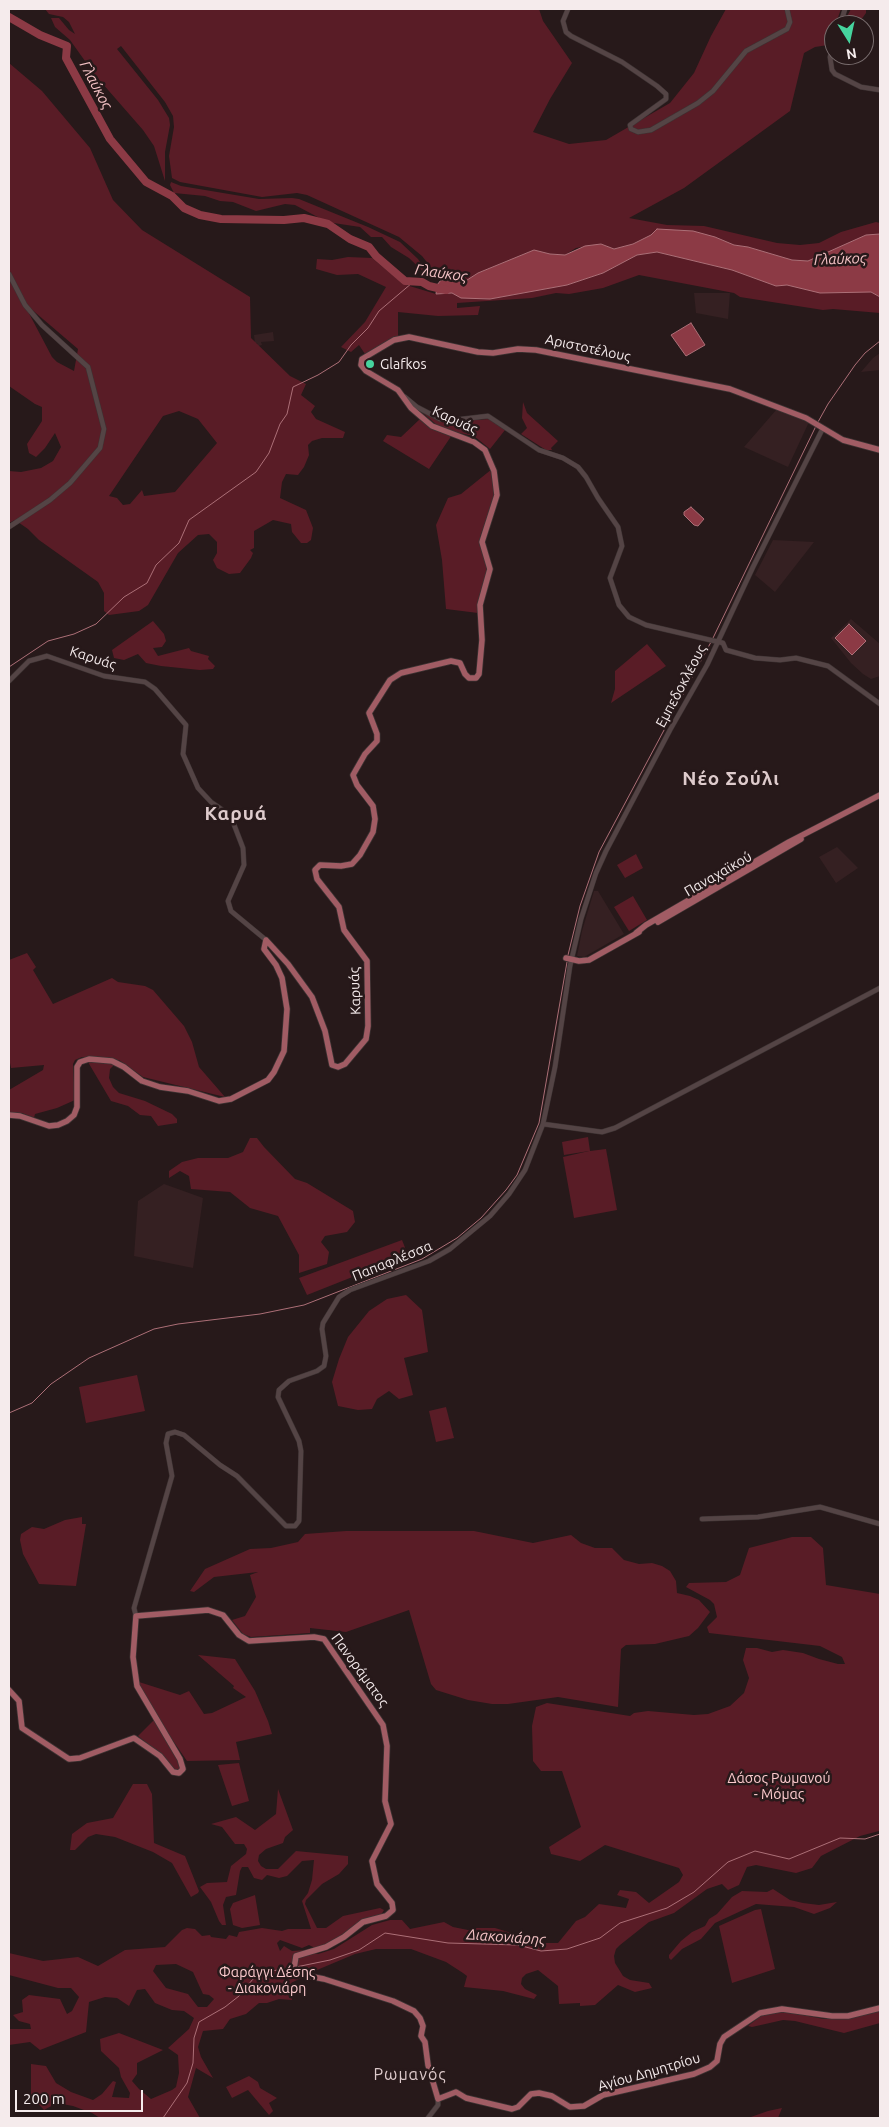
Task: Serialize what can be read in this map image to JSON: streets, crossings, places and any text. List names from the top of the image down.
{
  "streets": {
    "main road": [
      "Αριστοτέλους",
      "Καρυάς",
      "Παναχαϊκού",
      "Πανοράματος",
      "Αγίου Δημητρίου"
    ],
    "street": ["Εμπεδοκλέους", "Παπαφλέσσα"]
  },
  "crossings": [
    ["Αριστοτέλους", "Καρυάς"],
    ["Αριστοτέλους", "Εμπεδοκλέους"],
    ["Εμπεδοκλέους", "Παναχαϊκού"],
    ["Εμπεδοκλέους", "Παπαφλέσσα"],
    ["Παναχαϊκού", "Παπαφλέσσα"],
    ["Παπαφλέσσα", "Πανοράματος"],
    ["Πανοράματος", "Αγίου Δημητρίου"]
  ],
  "districts": ["Νέο Σούλι", "Καρυά", "Ρωμανός"],
  "water": ["Γλαύκος", "Διακονιάρης"],
  "parks": ["Δάσος Ρωμανού - Μόμας", "Φαράγγι Δέσης - Διακονιάρη"],
  "places": ["Glafkos"],
  "scale_bar": "200 m",
  "north": "bottom"
}
